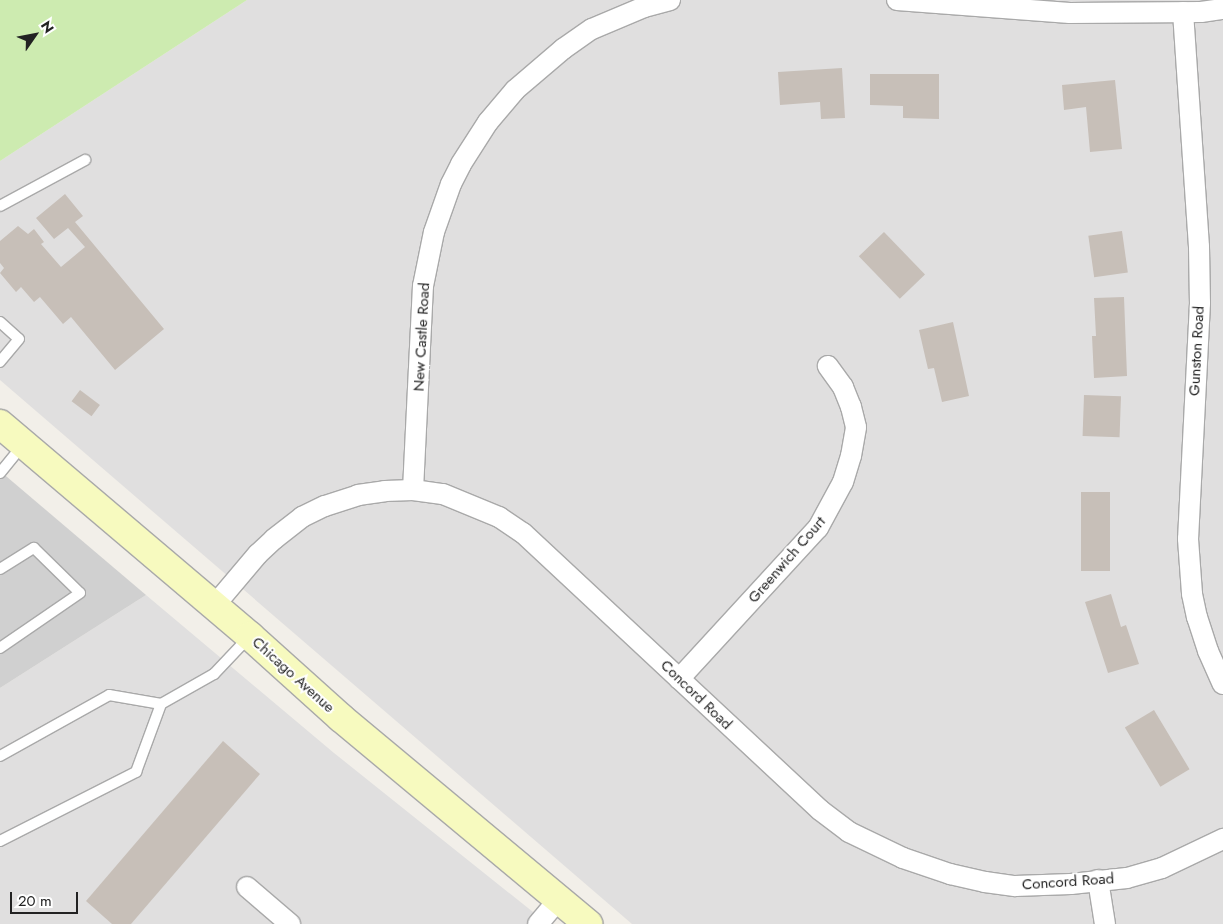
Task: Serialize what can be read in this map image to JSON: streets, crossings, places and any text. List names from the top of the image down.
{
  "streets": {
    "main road": ["Chicago Avenue"],
    "street": [
      "New Castle Road",
      "Gunston Road",
      "Greenwich Court",
      "Concord Road"
    ]
  },
  "crossings": [
    ["New Castle Road", "Concord Road"],
    ["Greenwich Court", "Concord Road"],
    ["Chicago Avenue", "Concord Road"]
  ],
  "scale_bar": "20 m",
  "north": "top right"
}
